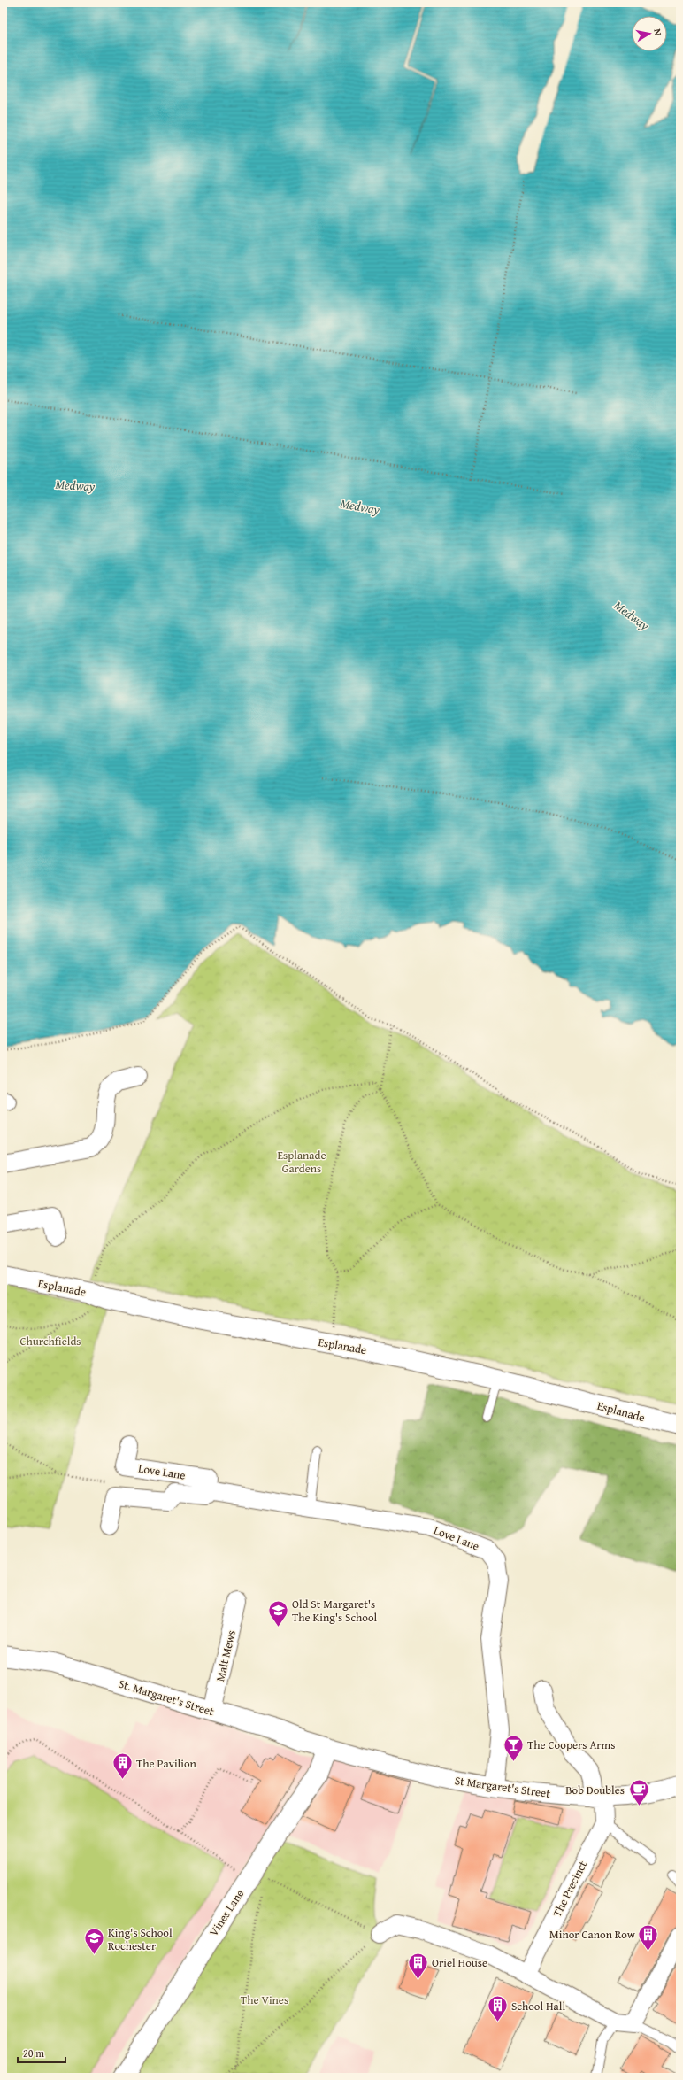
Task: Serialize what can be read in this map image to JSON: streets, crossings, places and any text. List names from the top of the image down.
{
  "streets": {
    "street": [
      "Esplanade",
      "Love Lane",
      "Malt Mews",
      "St. Margaret's Street",
      "St Margaret's Street",
      "The Precinct",
      "Vines Lane"
    ]
  },
  "crossings": [
    ["Love Lane", "St Margaret's Street"],
    ["Malt Mews", "St. Margaret's Street"],
    ["St. Margaret's Street", "St Margaret's Street"],
    ["St. Margaret's Street", "Vines Lane"],
    ["St Margaret's Street", "The Precinct"],
    ["St Margaret's Street", "Vines Lane"]
  ],
  "water": ["Medway"],
  "parks": ["Esplanade Gardens", "Churchfields", "The Vines"],
  "places": {
    "school or university": ["Old St Margaret's The King's School", "King's School Rochester"],
    "bar": ["The Coopers Arms"],
    "building": [
      "The Pavilion",
      "Minor Canon Row",
      "Oriel House",
      "School Hall"
    ],
    "cafe": ["Bob Doubles"]
  },
  "scale_bar": "20 m",
  "north": "right"
}
